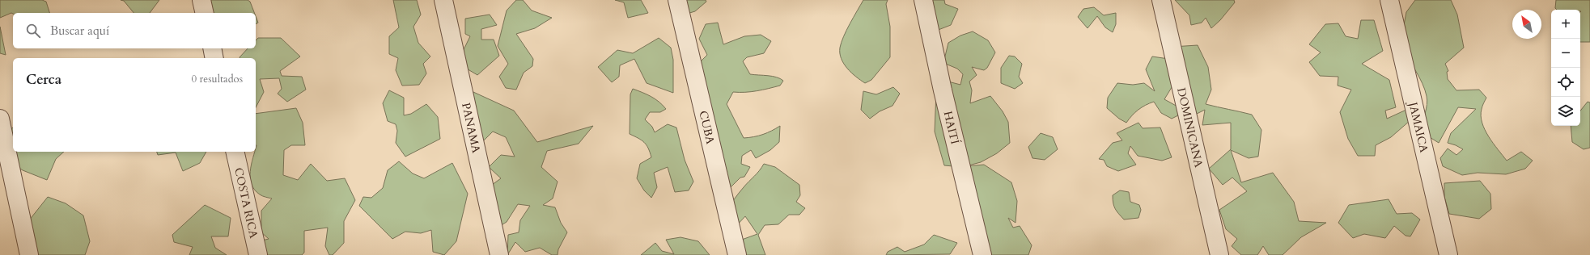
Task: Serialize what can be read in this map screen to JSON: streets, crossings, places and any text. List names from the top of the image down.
{
  "streets": {
    "street": [
      "PANAMA",
      "CUBA",
      "HAITÍ",
      "DOMINICANA",
      "JAMAICA",
      "COSTA RICA"
    ]
  },
  "north": "top left",
  "page": {
    "map_buttons": ["+", "−"],
    "search": "Buscar aquí",
    "heading": ["Cerca", "0 resultados"]
  }
}
